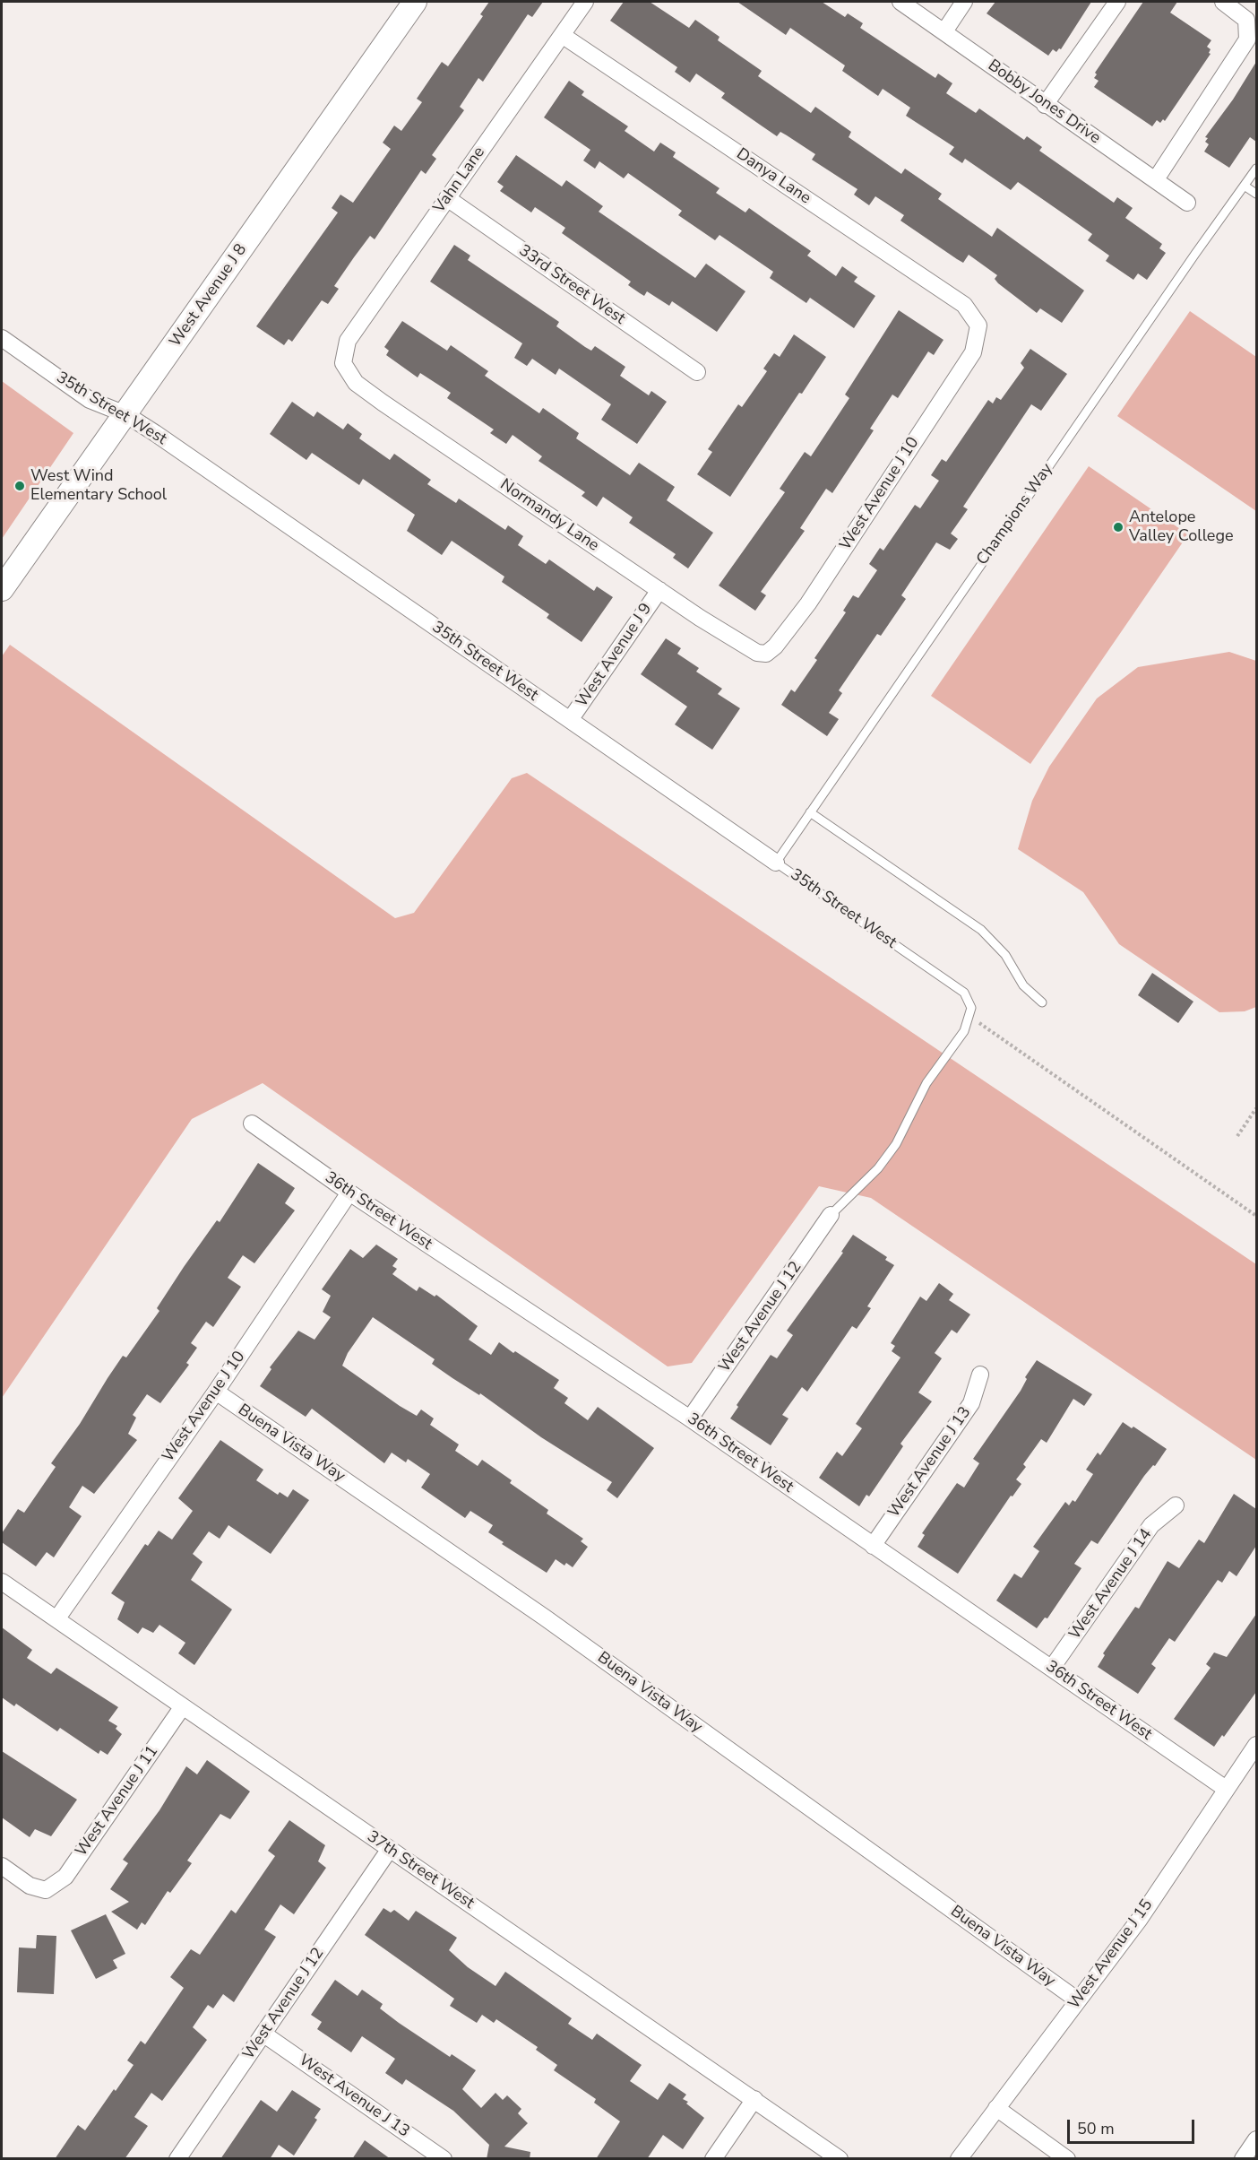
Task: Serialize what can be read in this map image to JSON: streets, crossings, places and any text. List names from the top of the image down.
{
  "streets": {
    "street": [
      "Bobby Jones Drive",
      "Danya Lane",
      "Vahn Lane",
      "33rd Street West",
      "West Avenue J 8",
      "35th Street West",
      "West Avenue J 10",
      "Normandy Lane",
      "West Avenue J 9",
      "36th Street West",
      "West Avenue J 12",
      "Buena Vista Way",
      "West Avenue J 13",
      "West Avenue J 14",
      "West Avenue J 11",
      "37th Street West",
      "West Avenue J 15"
    ],
    "lane": ["Champions Way"]
  },
  "crossings": [
    ["Danya Lane", "Vahn Lane"],
    ["Danya Lane", "West Avenue J 10"],
    ["Vahn Lane", "33rd Street West"],
    ["Vahn Lane", "Normandy Lane"],
    ["West Avenue J 8", "35th Street West"],
    ["35th Street West", "Champions Way"],
    ["35th Street West", "West Avenue J 9"],
    ["West Avenue J 10", "Normandy Lane"],
    ["West Avenue J 10", "36th Street West"],
    ["West Avenue J 10", "Buena Vista Way"],
    ["West Avenue J 10", "37th Street West"],
    ["Normandy Lane", "West Avenue J 9"],
    ["36th Street West", "West Avenue J 12"],
    ["36th Street West", "West Avenue J 13"],
    ["36th Street West", "West Avenue J 14"],
    ["36th Street West", "West Avenue J 15"],
    ["West Avenue J 12", "West Avenue J 13"],
    ["West Avenue J 12", "37th Street West"],
    ["Buena Vista Way", "West Avenue J 15"],
    ["West Avenue J 11", "37th Street West"]
  ],
  "places": ["West Wind Elementary School", "Antelope Valley College"],
  "scale_bar": "50 m"
}
